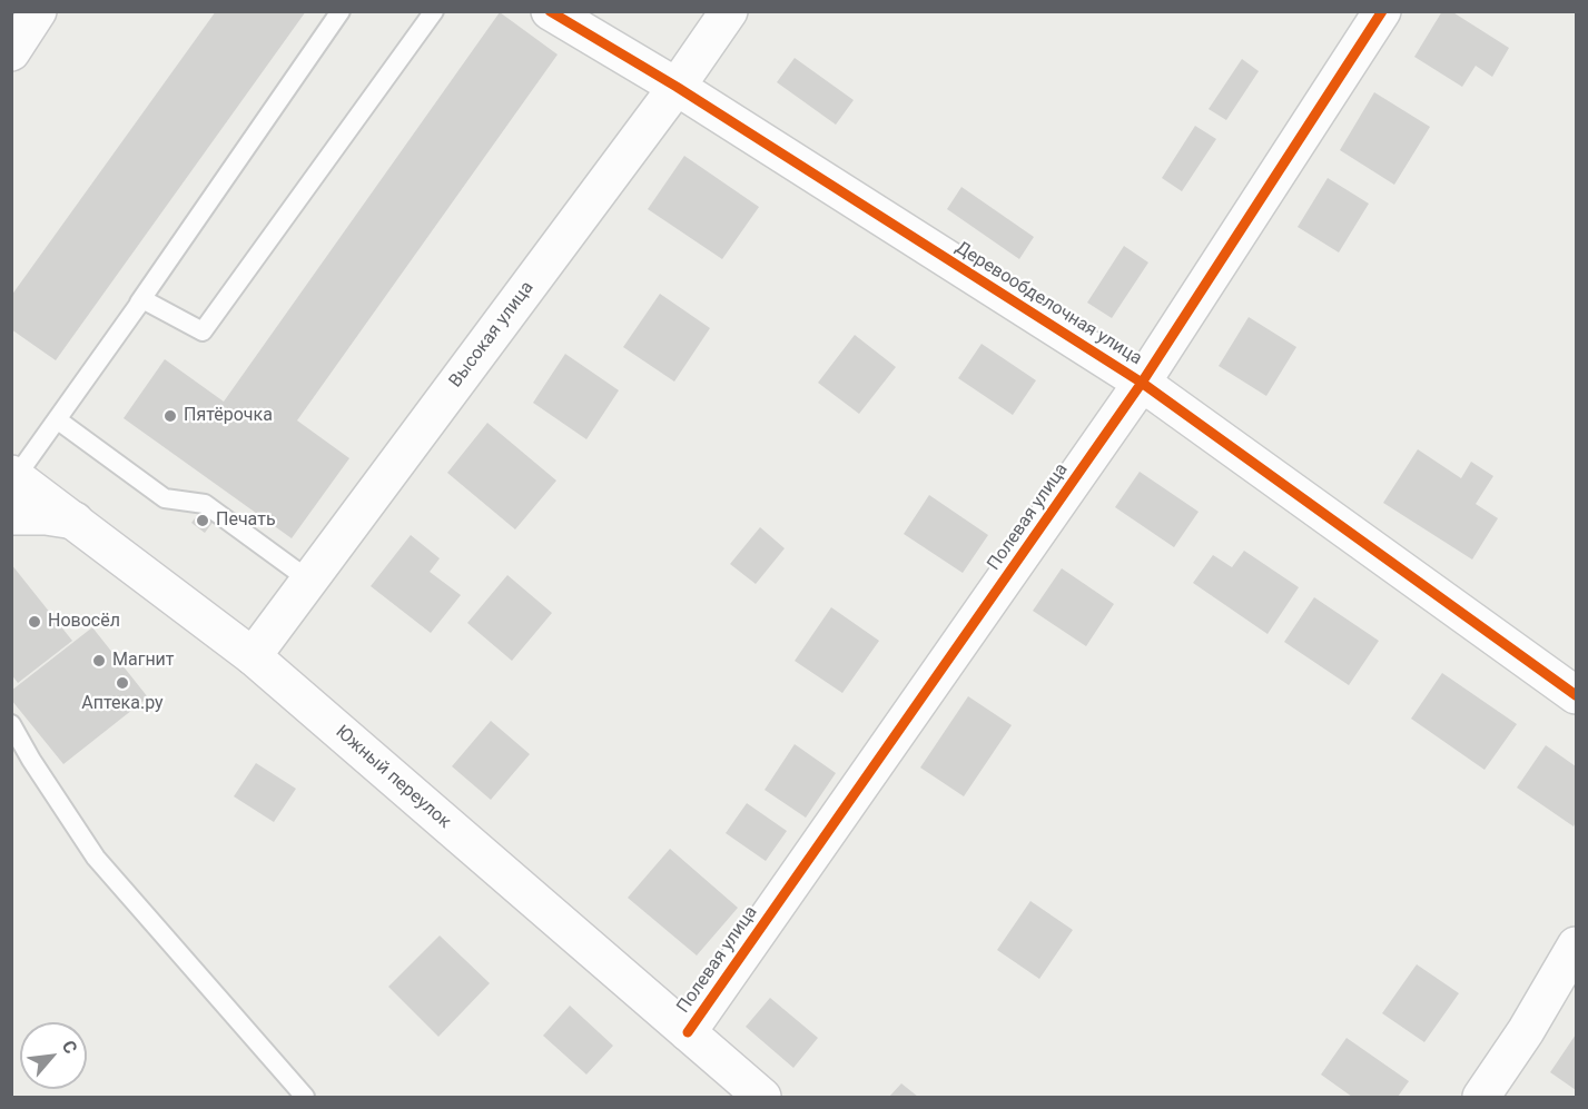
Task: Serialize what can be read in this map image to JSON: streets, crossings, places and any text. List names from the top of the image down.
{
  "streets": {
    "street": [
      "Деревообделочная улица",
      "Высокая улица",
      "Полевая улица",
      "Южный переулок"
    ]
  },
  "crossings": [
    ["Деревообделочная улица", "Высокая улица"],
    ["Деревообделочная улица", "Полевая улица"],
    ["Высокая улица", "Южный переулок"],
    ["Полевая улица", "Южный переулок"]
  ],
  "places": [
    "Пятёрочка",
    "Печать",
    "Новосёл",
    "Магнит",
    "Аптека.ру"
  ],
  "north": "top right"
}
